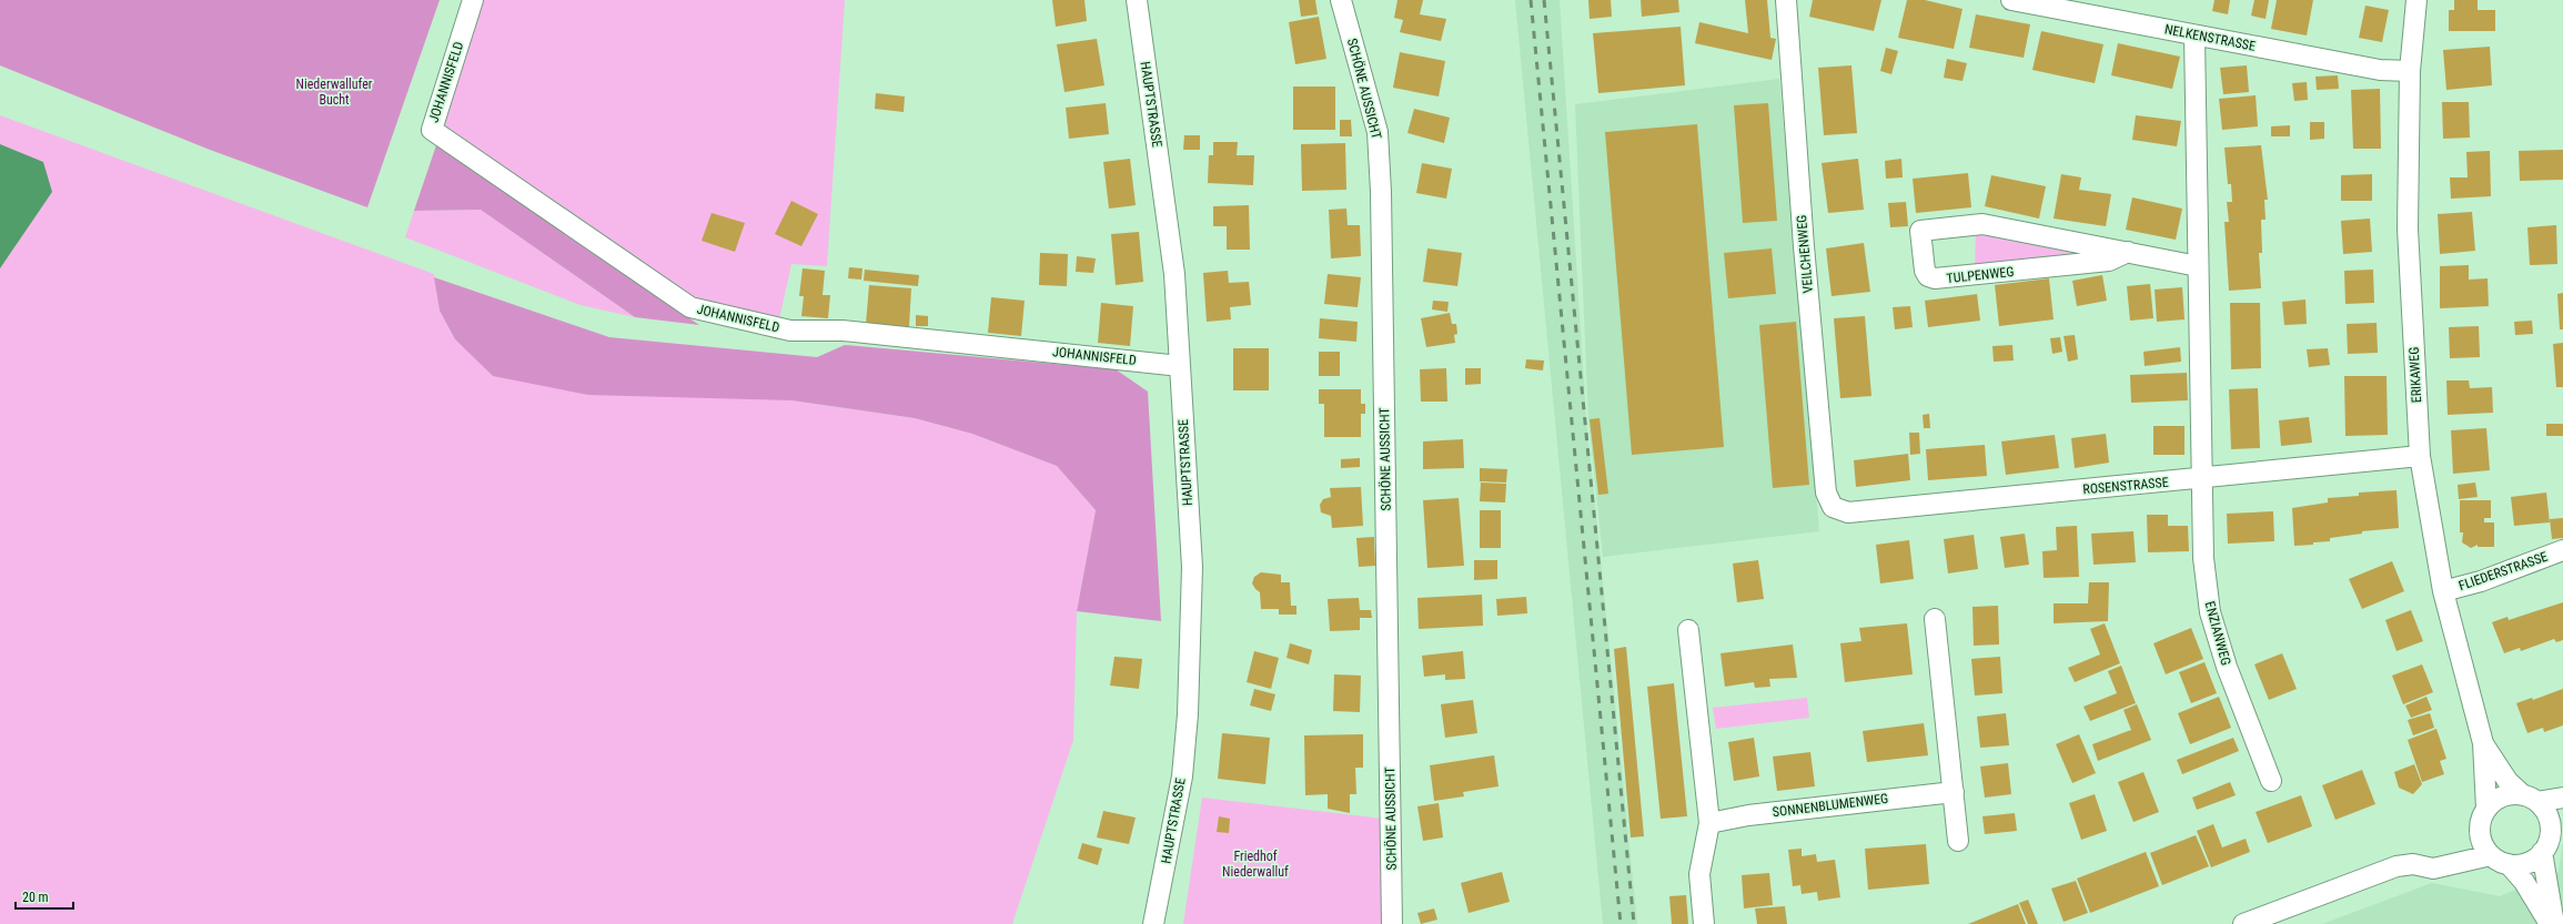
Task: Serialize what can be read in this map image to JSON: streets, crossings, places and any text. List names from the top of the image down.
{
  "streets": {
    "street": [
      "NELKENSTRASSE",
      "JOHANNISFELD",
      "SCHÖNE AUSSICHT",
      "HAUPTSTRASSE",
      "VEILCHENWEG",
      "TULPENWEG",
      "ERIKAWEG",
      "ROSENSTRASSE",
      "FLIEDERSTRASSE",
      "ENZIANWEG",
      "SONNENBLUMENWEG"
    ]
  },
  "crossings": [
    ["NELKENSTRASSE", "ERIKAWEG"],
    ["JOHANNISFELD", "HAUPTSTRASSE"],
    ["VEILCHENWEG", "ROSENSTRASSE"],
    ["ERIKAWEG", "ROSENSTRASSE"],
    ["ERIKAWEG", "FLIEDERSTRASSE"],
    ["ROSENSTRASSE", "ENZIANWEG"]
  ],
  "parks": ["Niederwallufer Bucht", "Friedhof Niederwalluf"],
  "scale_bar": "20 m"
}
